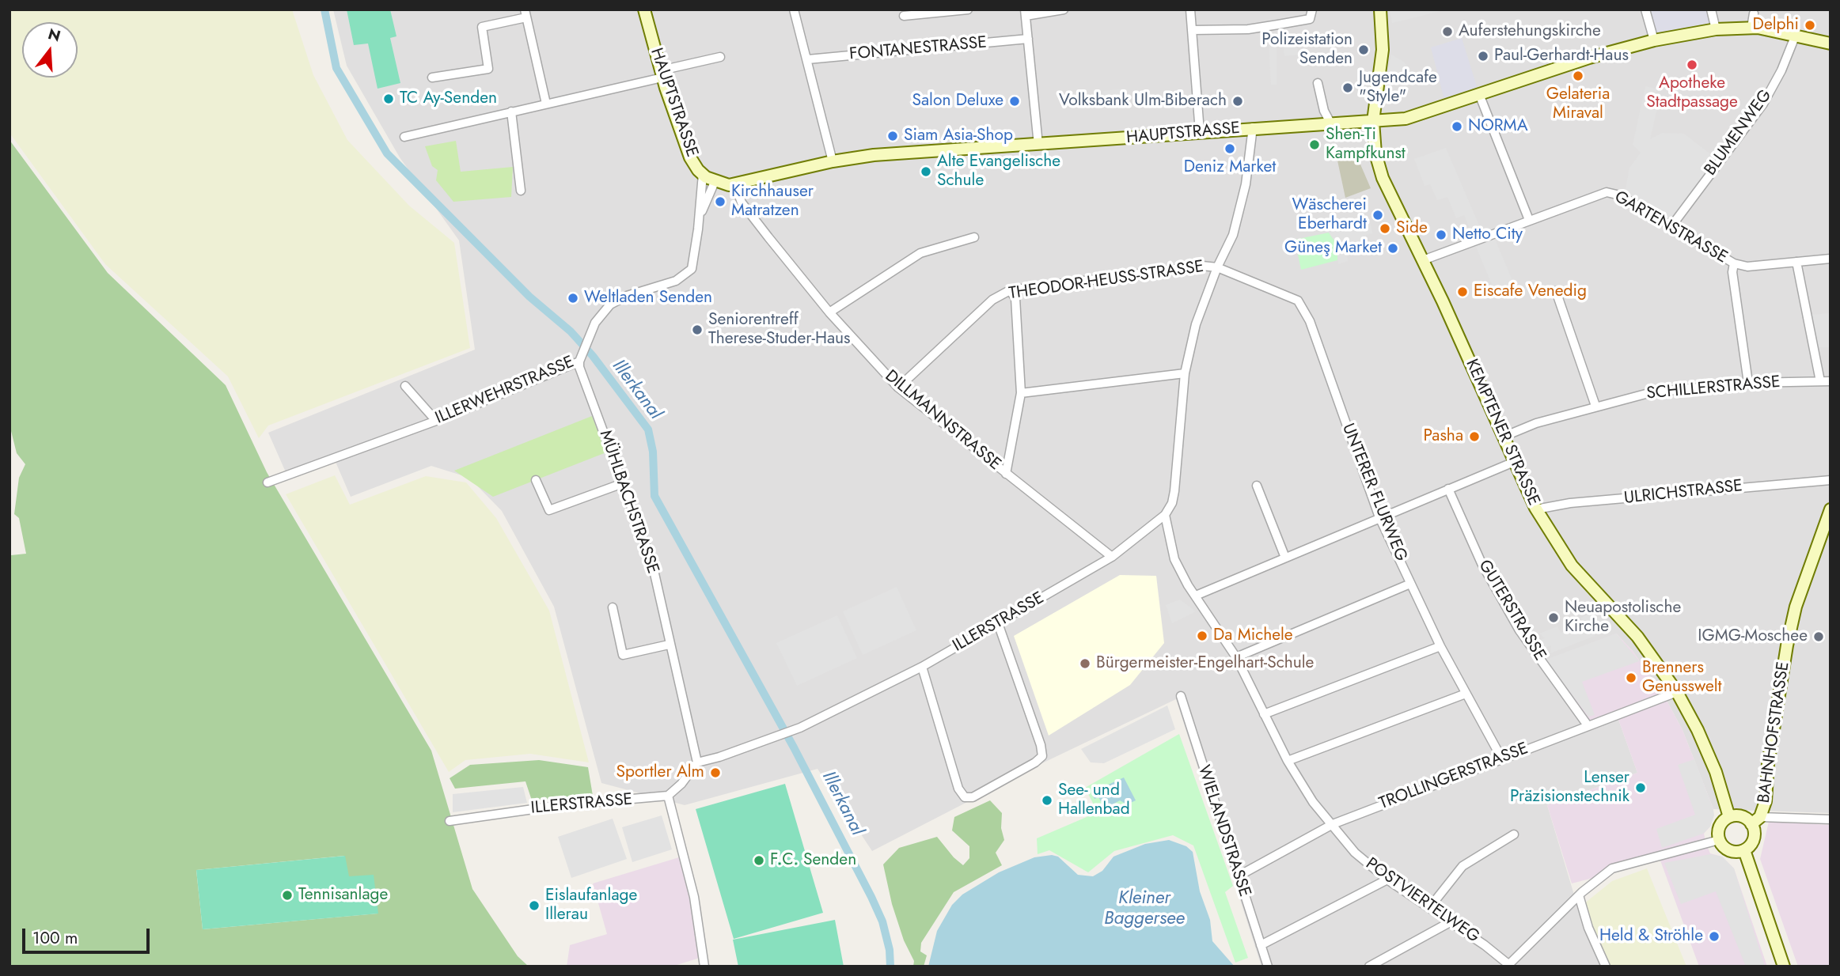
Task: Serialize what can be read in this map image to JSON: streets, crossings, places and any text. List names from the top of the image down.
{
  "streets": {
    "main road": ["HAUPTSTRASSE", "KEMPTENER STRASSE", "BAHNHOFSTRASSE"],
    "street": [
      "FONTANESTRASSE",
      "BLUMENWEG",
      "GARTENSTRASSE",
      "THEODOR-HEUSS-STRASSE",
      "SCHILLERSTRASSE",
      "ILLERWEHRSTRASSE",
      "DILLMANNSTRASSE",
      "UNTERER FLURWEG",
      "ULRICHSTRASSE",
      "MÜHLBACHSTRASSE",
      "GUTERSTRASSE",
      "ILLERSTRASSE",
      "TROLLINGERSTRASSE",
      "WIELANDSTRASSE",
      "POSTVIERTELWEG"
    ]
  },
  "crossings": [
    ["HAUPTSTRASSE", "BLUMENWEG"],
    ["HAUPTSTRASSE", "ILLERWEHRSTRASSE"],
    ["HAUPTSTRASSE", "DILLMANNSTRASSE"],
    ["HAUPTSTRASSE", "KEMPTENER STRASSE"],
    ["BLUMENWEG", "GARTENSTRASSE"],
    ["GARTENSTRASSE", "KEMPTENER STRASSE"],
    ["THEODOR-HEUSS-STRASSE", "DILLMANNSTRASSE"],
    ["THEODOR-HEUSS-STRASSE", "UNTERER FLURWEG"],
    ["SCHILLERSTRASSE", "KEMPTENER STRASSE"],
    ["ILLERWEHRSTRASSE", "MÜHLBACHSTRASSE"],
    ["DILLMANNSTRASSE", "ILLERSTRASSE"],
    ["KEMPTENER STRASSE", "ULRICHSTRASSE"],
    ["KEMPTENER STRASSE", "BAHNHOFSTRASSE"],
    ["KEMPTENER STRASSE", "TROLLINGERSTRASSE"],
    ["UNTERER FLURWEG", "TROLLINGERSTRASSE"],
    ["MÜHLBACHSTRASSE", "ILLERSTRASSE"],
    ["GUTERSTRASSE", "TROLLINGERSTRASSE"],
    ["ILLERSTRASSE", "POSTVIERTELWEG"],
    ["TROLLINGERSTRASSE", "WIELANDSTRASSE"],
    ["TROLLINGERSTRASSE", "POSTVIERTELWEG"]
  ],
  "water": ["Illerkanal", "Kleiner Baggersee"],
  "places": [
    "Delphi",
    "Auferstehungskirche",
    "Polizeistation Senden",
    "Paul-Gerhardt-Haus",
    "Apotheke Stadtpassage",
    "Gelateria Miraval",
    "Jugendcafe \"Style\"",
    "TC Ay-Senden",
    "Salon Deluxe",
    "Volksbank Ulm-Biberach",
    "NORMA",
    "Siam Asia-Shop",
    "Shen-Ti Kampfkunst",
    "Deniz Market",
    "Alte Evangelische Schule",
    "Kirchhauser Matratzen",
    "Wäscherei Eberhardt",
    "Side",
    "Netto City",
    "Güneş Market",
    "Eiscafe Venedig",
    "Weltladen Senden",
    "Seniorentreff Therese-Studer-Haus",
    "Pasha",
    "Neuapostolische Kirche",
    "Da Michele",
    "IGMG-Moschee",
    "Bürgermeister-Engelhart-Schule",
    "Brenners Genusswelt",
    "Sportler Alm",
    "Lenser Präzisionstechnik",
    "See- und Hallenbad",
    "F.C. Senden",
    "Tennisanlage",
    "Eislaufanlage Illerau",
    "Held & Ströhle"
  ],
  "scale_bar": "100 m",
  "north": "top"
}
